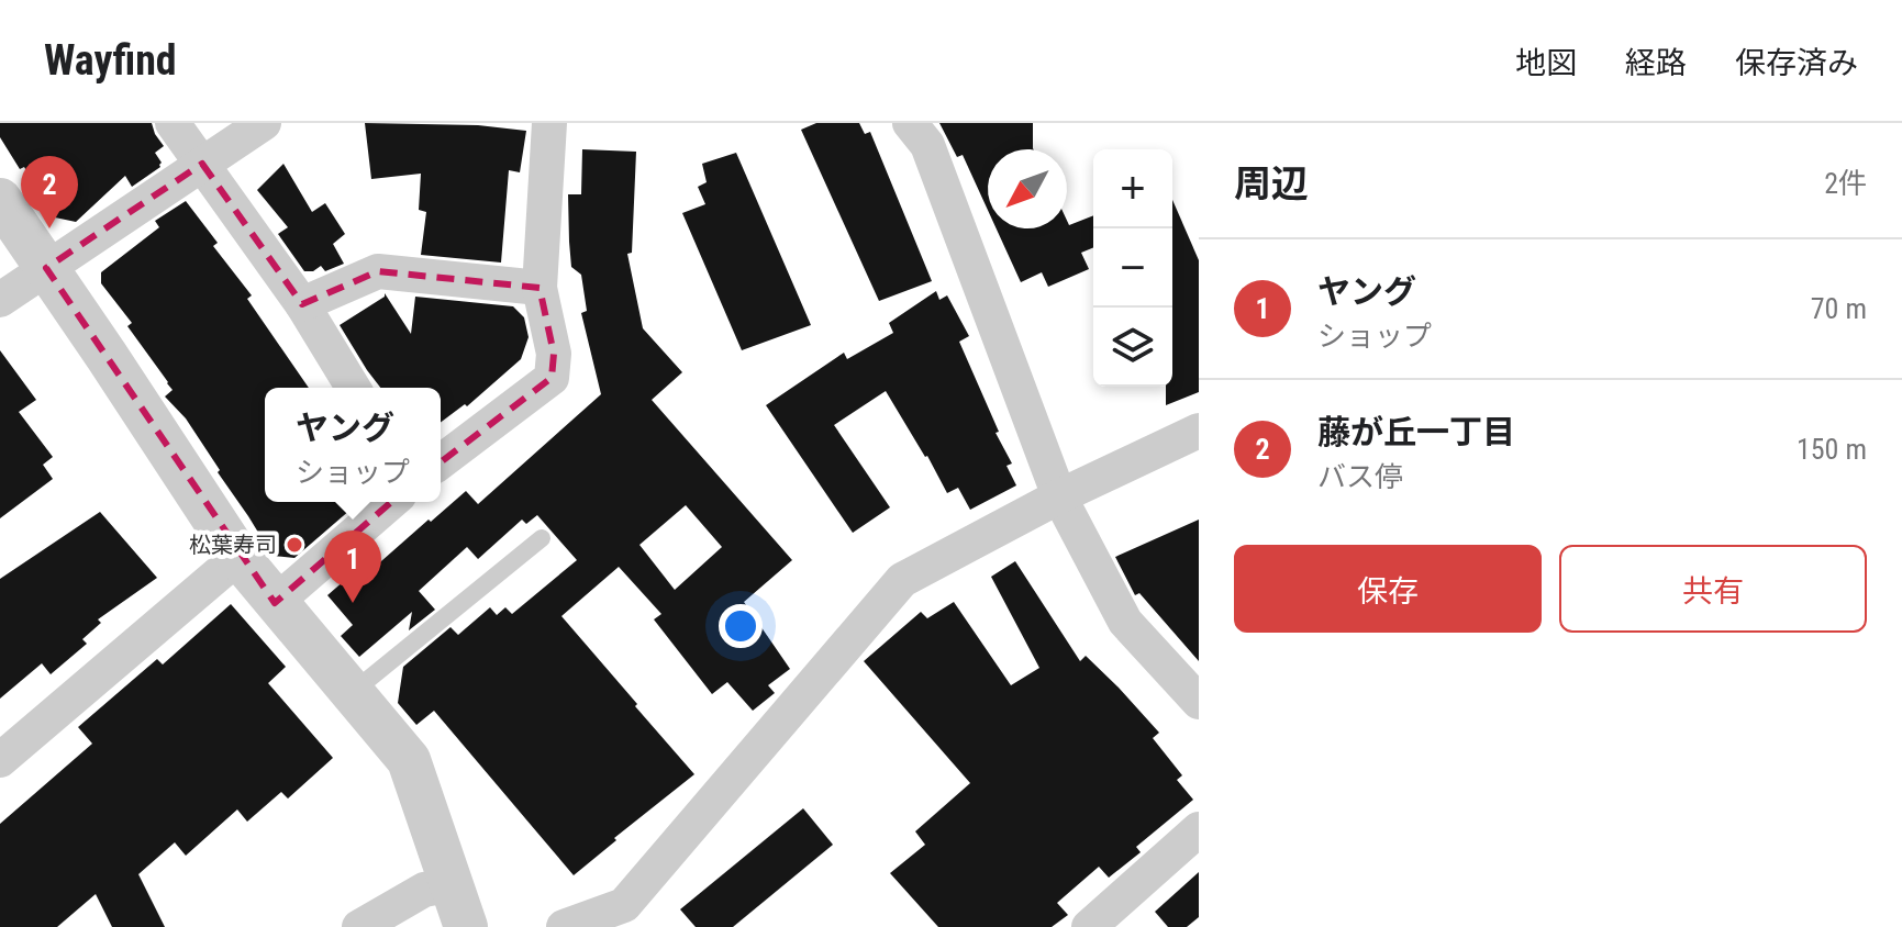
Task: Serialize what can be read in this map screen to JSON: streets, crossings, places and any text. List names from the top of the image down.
{
  "places": ["松葉寿司"],
  "north": "bottom left",
  "page": {
    "header": "Wayfind",
    "nav": ["地図", "経路", "保存済み"],
    "heading": ["周辺", "2件"],
    "map_buttons": ["+", "−"],
    "pins": ["2", "1"],
    "list": [
      {
        "mark": "1",
        "name": "ヤング",
        "note": "ショップ",
        "value": "70 m"
      },
      {
        "mark": "2",
        "name": "藤が丘一丁目",
        "note": "バス停",
        "value": "150 m"
      }
    ],
    "popup": ["ヤング", "ショップ"],
    "buttons": ["保存", "共有"]
  }
}
